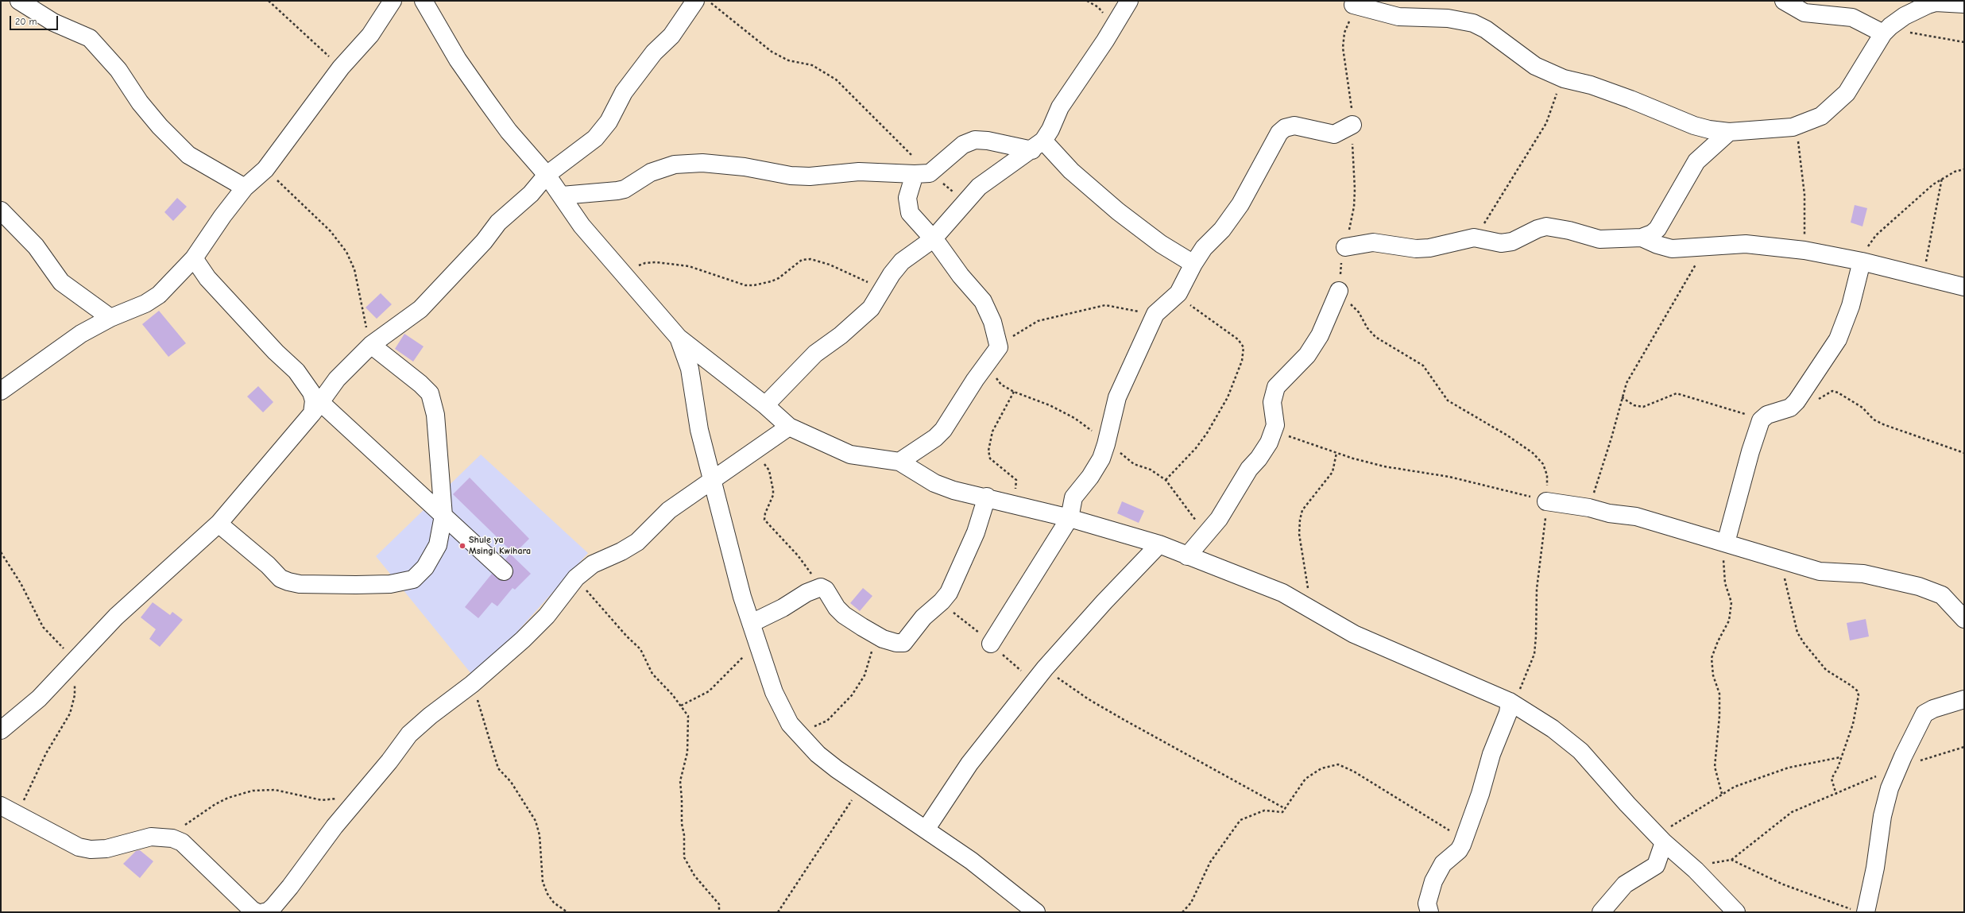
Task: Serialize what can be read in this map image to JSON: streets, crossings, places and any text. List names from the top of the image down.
{
  "places": ["Shule ya Msingi Kwihara"],
  "scale_bar": "20 m"
}
